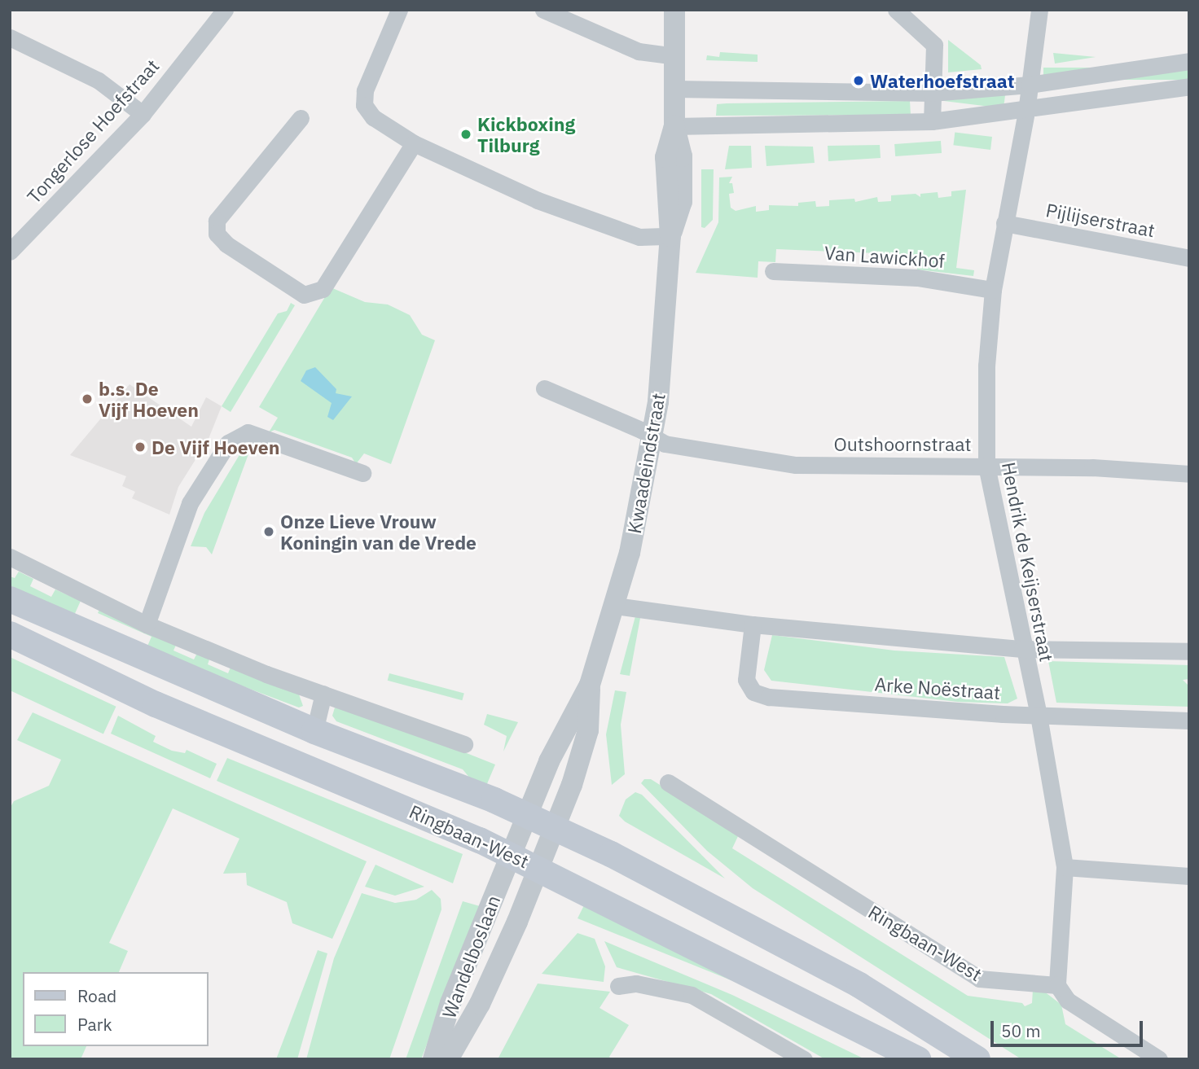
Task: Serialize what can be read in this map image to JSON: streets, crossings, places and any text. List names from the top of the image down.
{
  "streets": {
    "main road": ["Ringbaan-West"],
    "street": [
      "Tongerlose Hoefstraat",
      "Pijlijserstraat",
      "Van Lawickhof",
      "Outshoornstraat",
      "Kwaadeindstraat",
      "Hendrik de Keijserstraat",
      "Arke Noëstraat",
      "Wandelboslaan"
    ]
  },
  "crossings": [
    ["Pijlijserstraat", "Hendrik de Keijserstraat"],
    ["Van Lawickhof", "Hendrik de Keijserstraat"],
    ["Outshoornstraat", "Kwaadeindstraat"],
    ["Outshoornstraat", "Hendrik de Keijserstraat"],
    ["Kwaadeindstraat", "Wandelboslaan"],
    ["Hendrik de Keijserstraat", "Arke Noëstraat"],
    ["Hendrik de Keijserstraat", "Ringbaan-West"],
    ["Ringbaan-West", "Wandelboslaan"]
  ],
  "places": [
    "Waterhoefstraat",
    "Kickboxing Tilburg",
    "b.s. De Vijf Hoeven",
    "De Vijf Hoeven",
    "Onze Lieve Vrouw Koningin van de Vrede"
  ],
  "legend": ["Road", "Park"],
  "scale_bar": "50 m"
}
